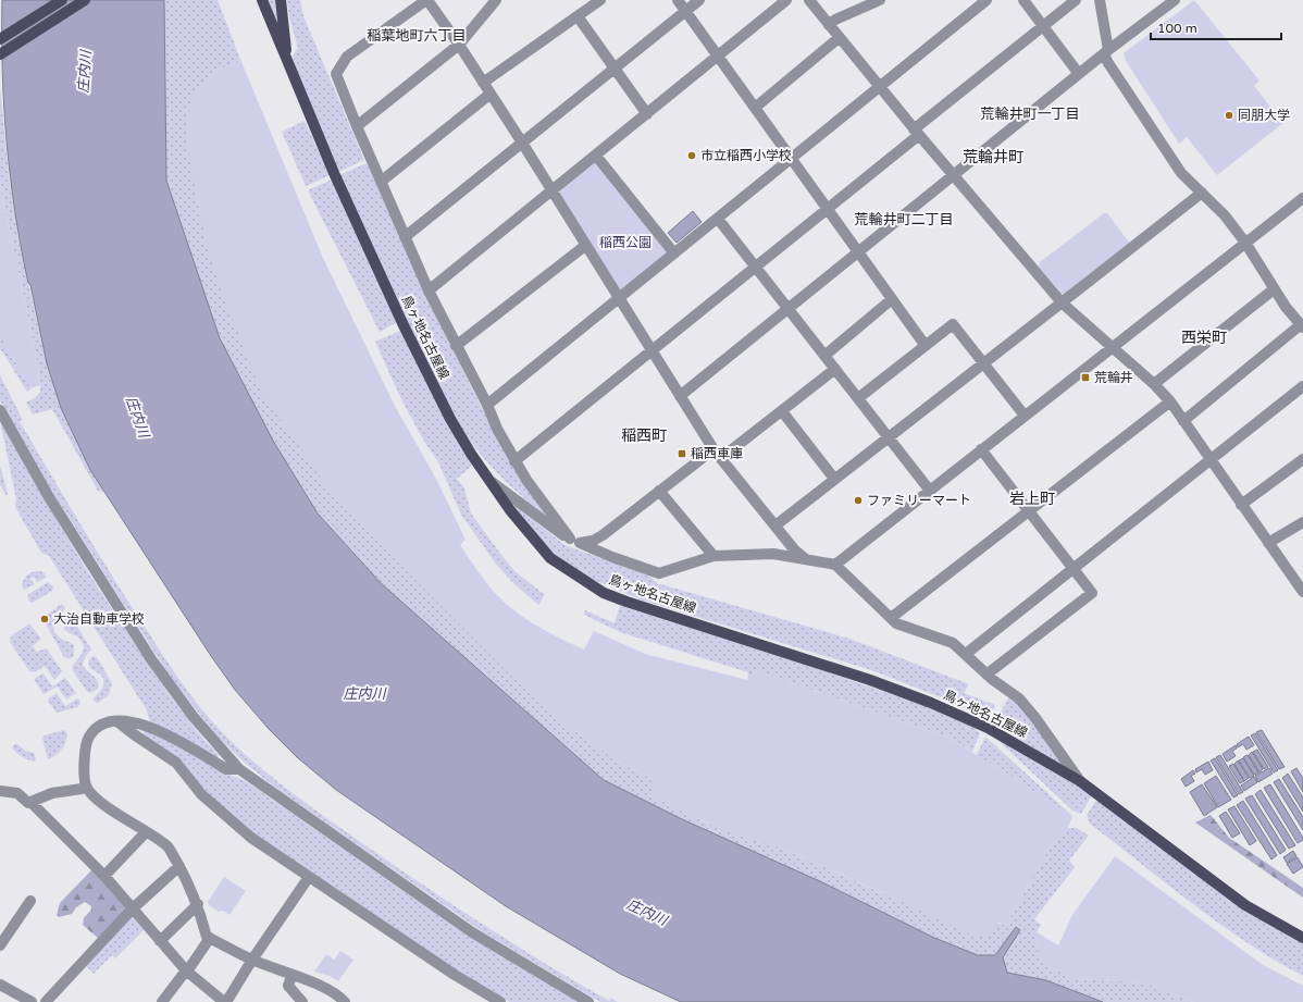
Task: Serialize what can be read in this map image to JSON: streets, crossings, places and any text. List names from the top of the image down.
{
  "streets": {
    "main road": ["鳥ヶ地名古屋線"]
  },
  "districts": [
    "稲葉地町六丁目",
    "荒輪井町一丁目",
    "荒輪井町",
    "荒輪井町二丁目",
    "西栄町",
    "稲西町",
    "岩上町"
  ],
  "water": ["庄内川"],
  "parks": ["稲西公園"],
  "places": {
    "other": [
      "同朋大学",
      "市立稲西小学校",
      "ファミリーマート",
      "大治自動車学校"
    ],
    "transit": ["荒輪井", "稲西車庫"]
  },
  "scale_bar": "100 m"
}
